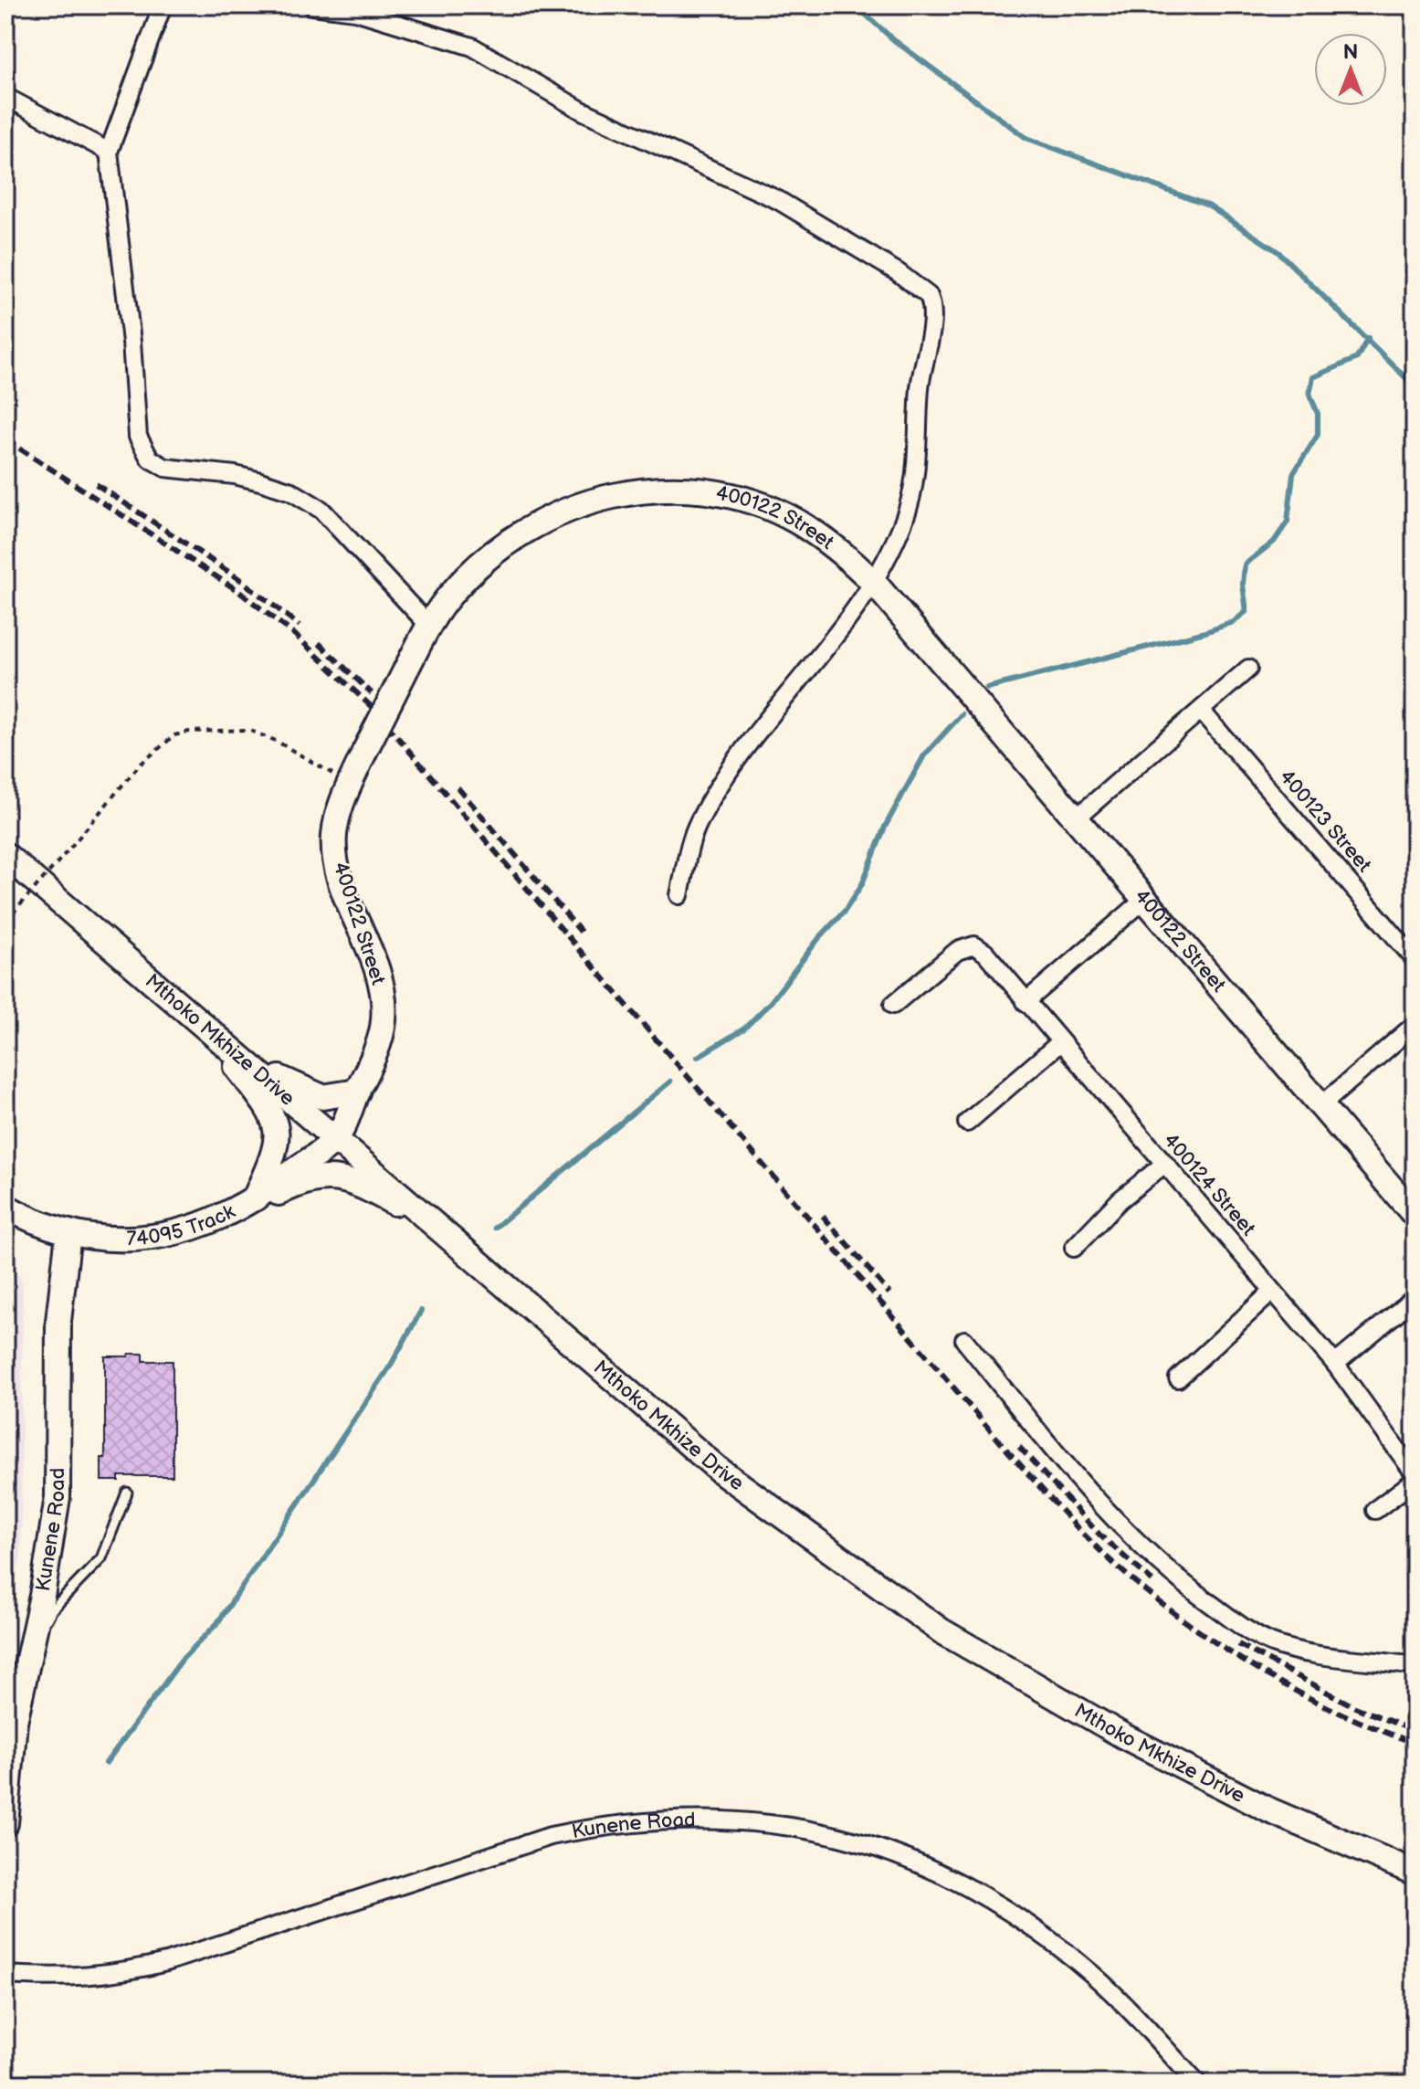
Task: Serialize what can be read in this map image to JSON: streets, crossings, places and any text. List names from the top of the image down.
{
  "streets": {
    "street": [
      "400122 Street",
      "400123 Street",
      "Mthoko Mkhize Drive",
      "400124 Street",
      "74095 Track",
      "Kunene Road"
    ]
  },
  "crossings": [
    ["400122 Street", "Mthoko Mkhize Drive"],
    ["400122 Street", "74095 Track"],
    ["Mthoko Mkhize Drive", "74095 Track"],
    ["74095 Track", "Kunene Road"]
  ],
  "north": "top"
}
